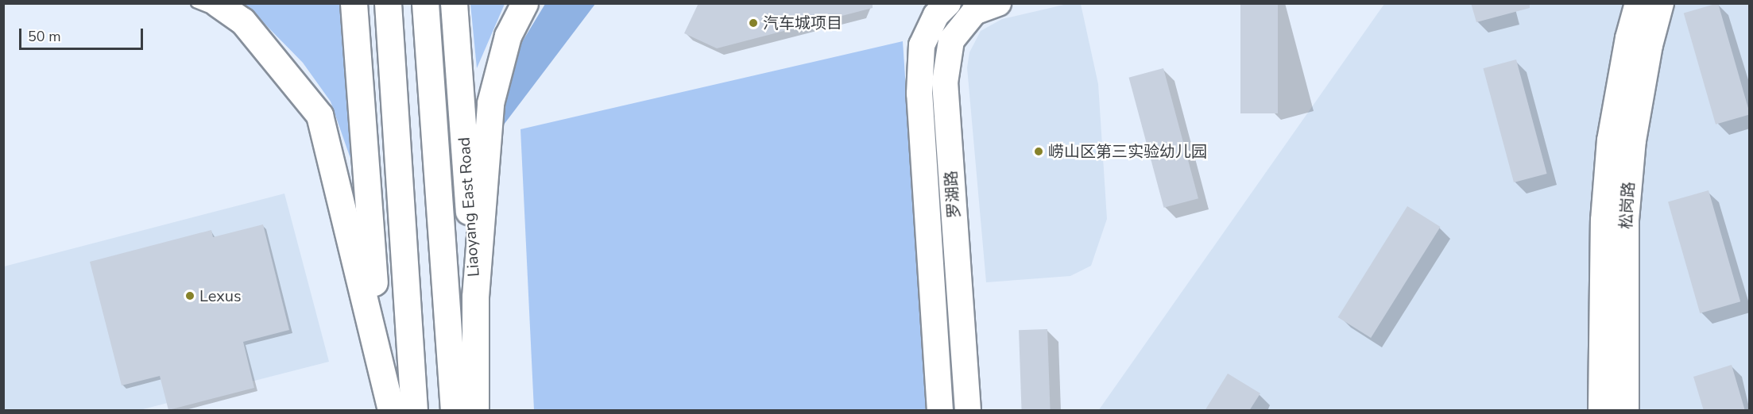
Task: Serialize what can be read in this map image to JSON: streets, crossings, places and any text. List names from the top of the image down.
{
  "streets": {
    "main road": ["Liaoyang East Road"],
    "street": ["罗湖路", "松岗路"]
  },
  "places": ["汽车城项目", "崂山区第三实验幼儿园", "Lexus"],
  "scale_bar": "50 m"
}
